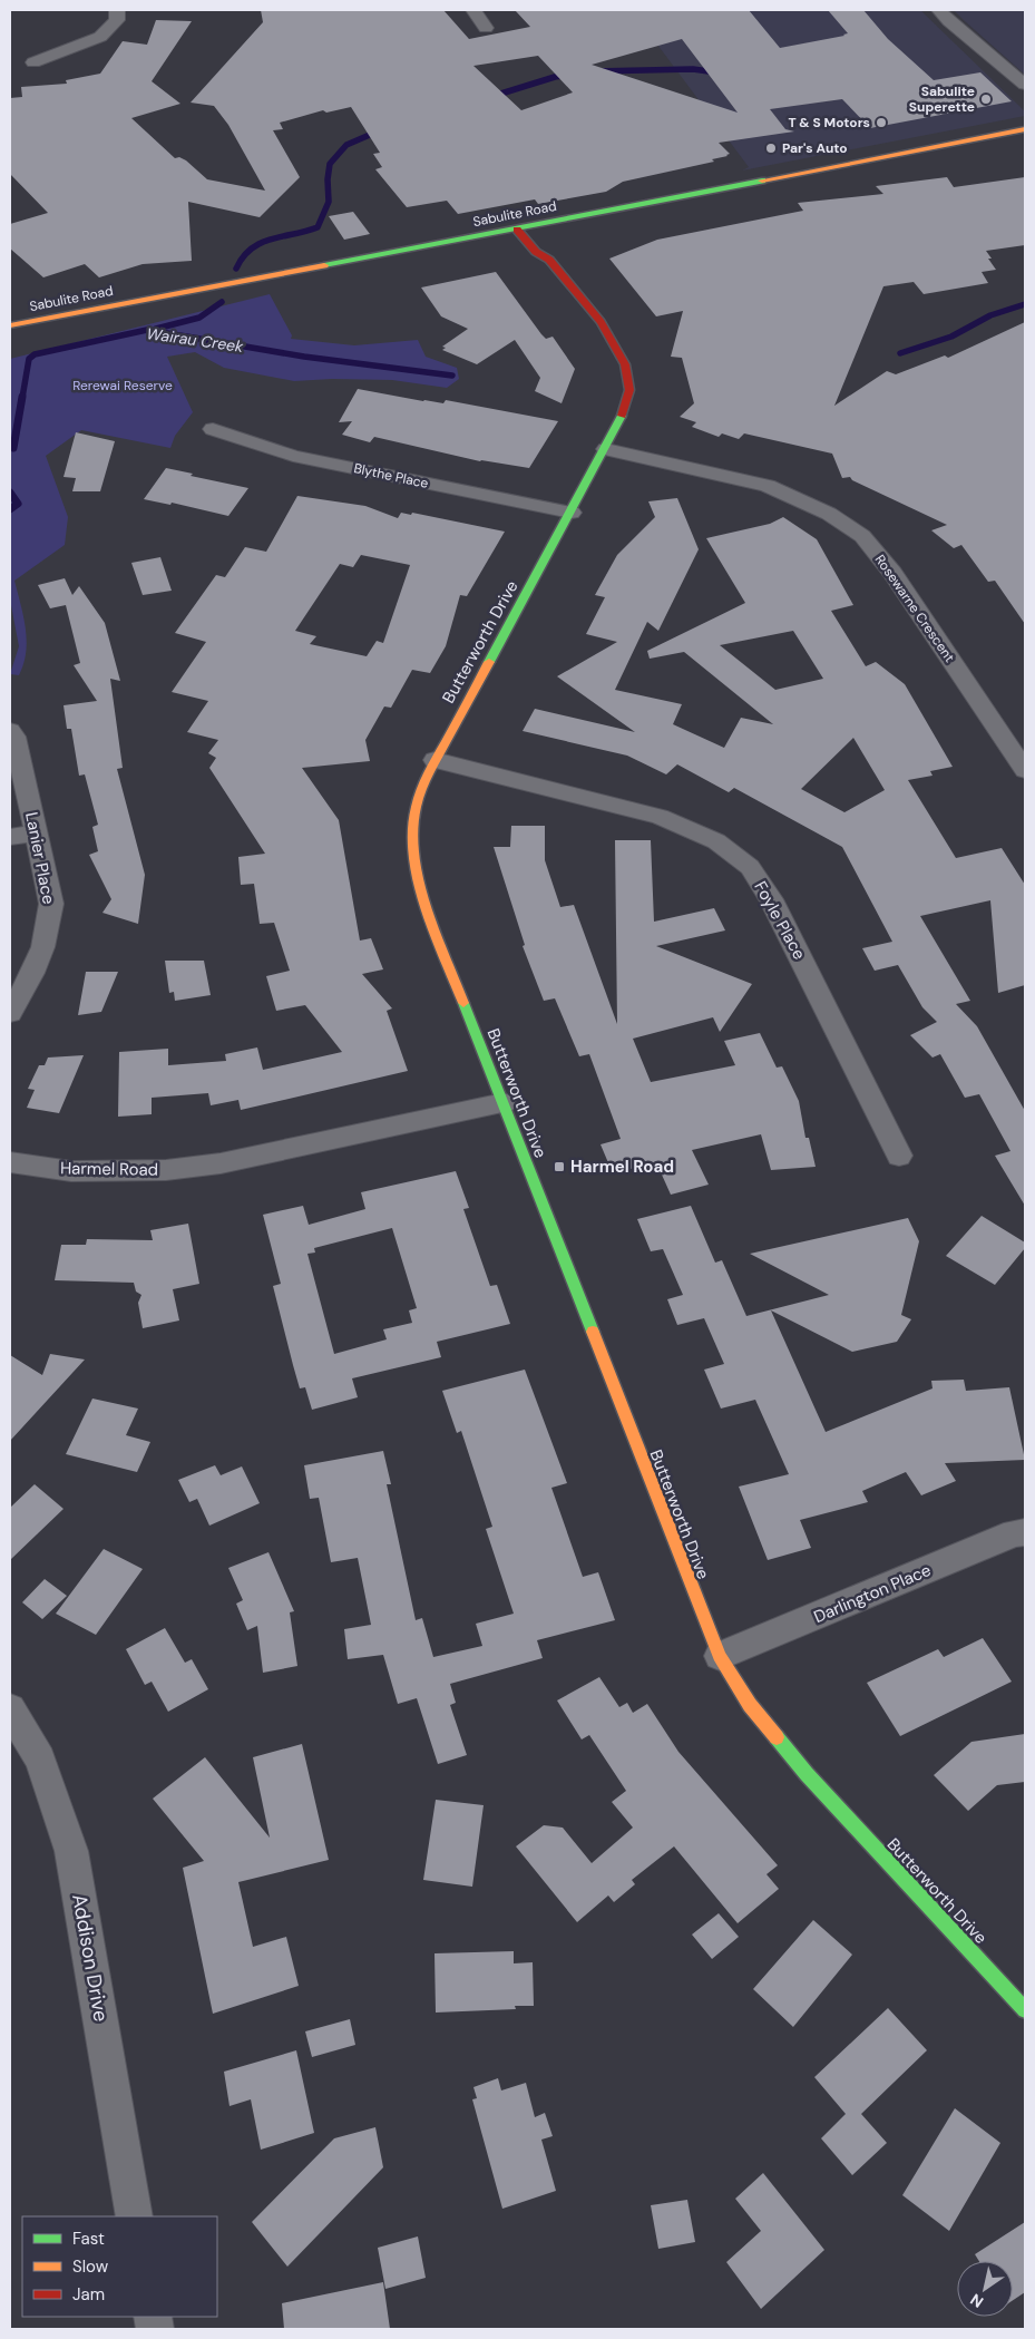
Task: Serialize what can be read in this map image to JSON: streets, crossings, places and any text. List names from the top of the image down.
{
  "streets": {
    "street": [
      "Sabulite Road",
      "Blythe Place",
      "Rosewarne Crescent",
      "Butterworth Drive",
      "Lanier Place",
      "Foyle Place",
      "Harmel Road",
      "Darlington Place",
      "Addison Drive"
    ]
  },
  "crossings": [
    ["Sabulite Road", "Butterworth Drive"],
    ["Blythe Place", "Butterworth Drive"],
    ["Rosewarne Crescent", "Butterworth Drive"],
    ["Butterworth Drive", "Foyle Place"],
    ["Butterworth Drive", "Harmel Road"],
    ["Butterworth Drive", "Darlington Place"]
  ],
  "water": ["Wairau Creek"],
  "parks": ["Rerewai Reserve"],
  "places": {
    "other": ["Sabulite Superette", "T & S Motors", "Par's Auto"],
    "transit": ["Harmel Road"]
  },
  "legend": ["Fast", "Slow", "Jam"],
  "north": "bottom left"
}
